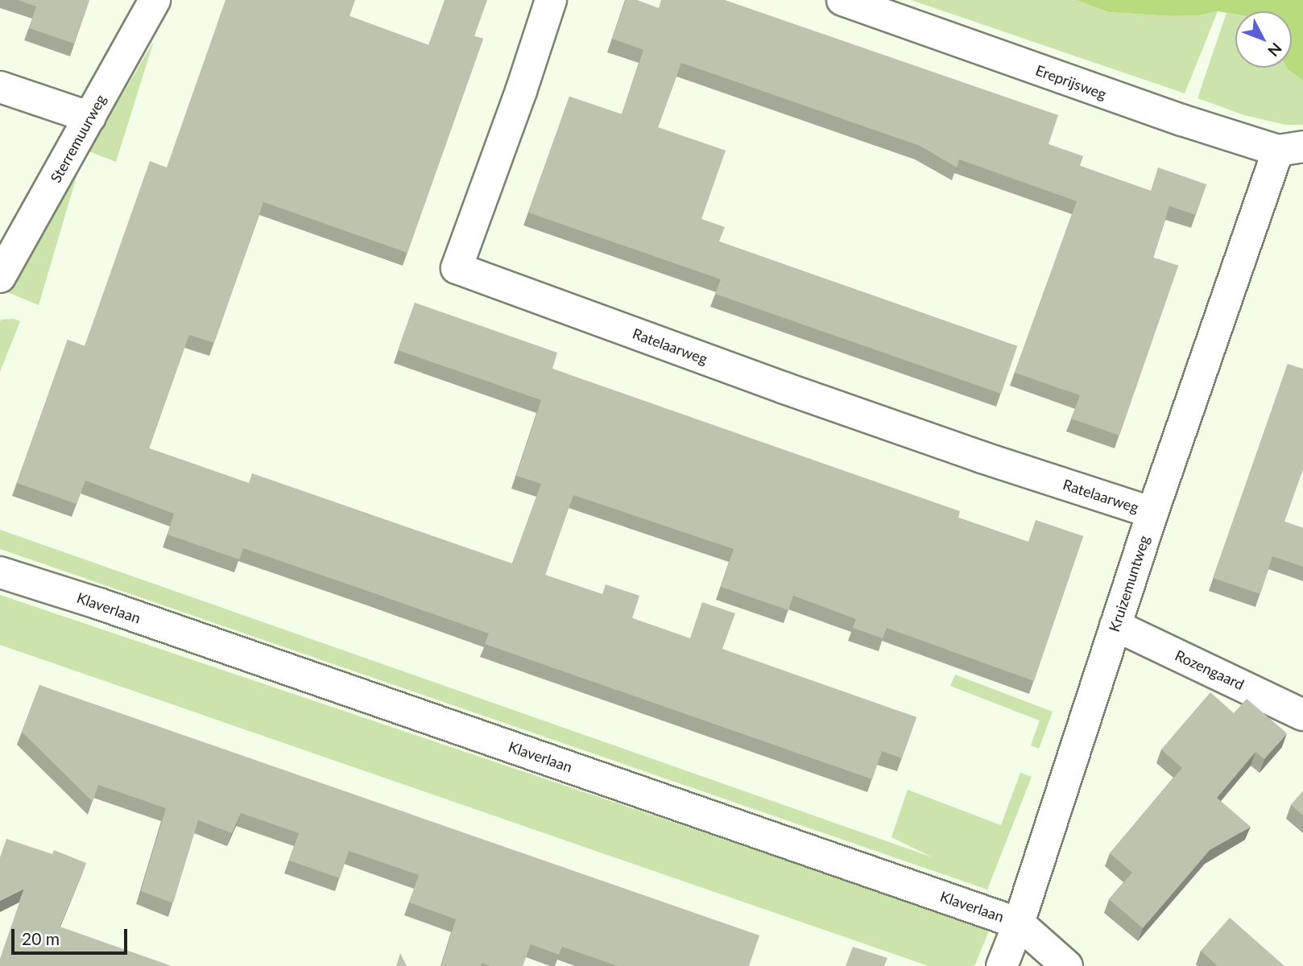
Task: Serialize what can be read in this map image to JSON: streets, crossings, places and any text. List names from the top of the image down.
{
  "streets": {
    "street": [
      "Ereprijsweg",
      "Sterremuurweg",
      "Ratelaarweg",
      "Kruizemuntweg",
      "Klaverlaan",
      "Rozengaard"
    ]
  },
  "crossings": [
    ["Ereprijsweg", "Kruizemuntweg"],
    ["Ratelaarweg", "Kruizemuntweg"],
    ["Kruizemuntweg", "Klaverlaan"],
    ["Kruizemuntweg", "Rozengaard"]
  ],
  "scale_bar": "20 m",
  "north": "bottom right"
}
